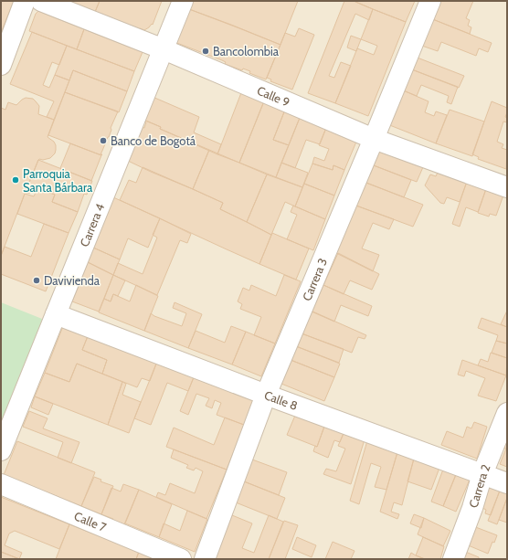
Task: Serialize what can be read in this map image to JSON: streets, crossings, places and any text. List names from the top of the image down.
{
  "streets": {
    "street": [
      "Calle 9",
      "Carrera 4",
      "Carrera 3",
      "Calle 8",
      "Carrera 2",
      "Calle 7"
    ]
  },
  "crossings": [
    ["Calle 9", "Carrera 4"],
    ["Calle 9", "Carrera 3"],
    ["Carrera 4", "Calle 8"],
    ["Carrera 3", "Calle 8"],
    ["Calle 8", "Carrera 2"]
  ],
  "places": [
    "Bancolombia",
    "Banco de Bogotá",
    "Parroquia Santa Bárbara",
    "Davivienda"
  ]
}
